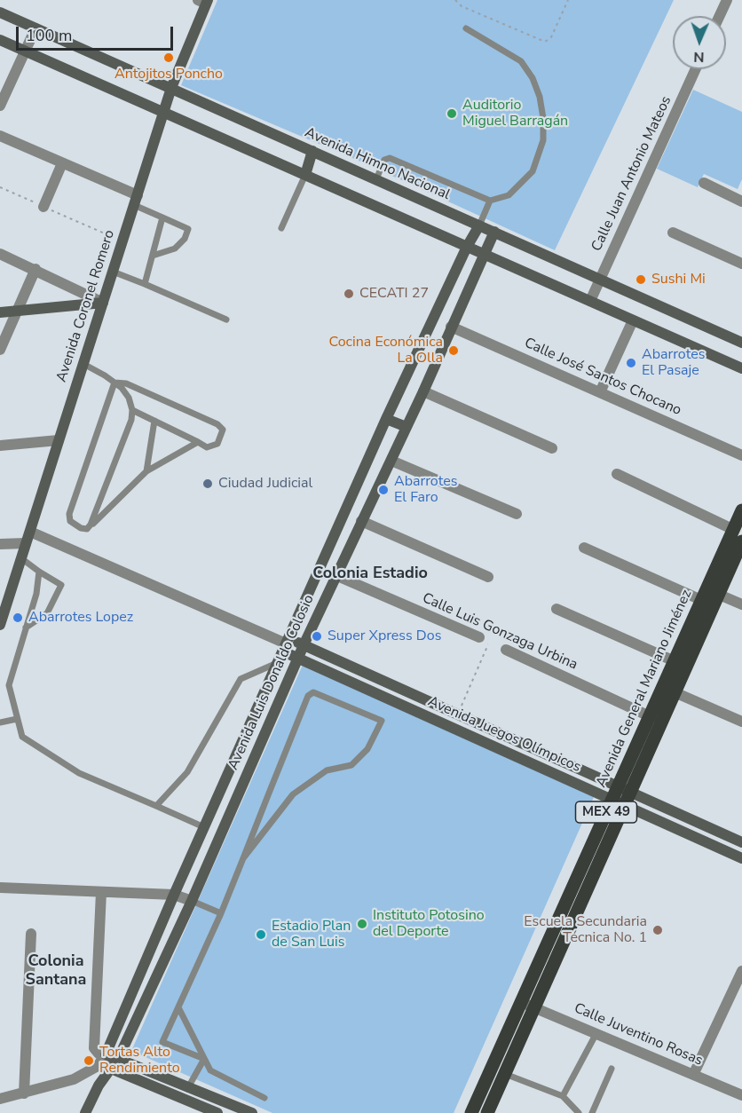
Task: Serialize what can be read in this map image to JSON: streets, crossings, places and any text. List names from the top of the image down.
{
  "streets": {
    "main road": ["Avenida General Mariano Jiménez", "MEX 49"],
    "street": [
      "Avenida Himno Nacional",
      "Calle Juan Antonio Mateos",
      "Avenida Coronel Romero",
      "Calle José Santos Chocano",
      "Calle Luis Gonzaga Urbina",
      "Avenida Luis Donaldo Colosio",
      "Avenida Juegos Olímpicos",
      "Calle Juventino Rosas"
    ]
  },
  "crossings": [
    ["Avenida Himno Nacional", "Calle Juan Antonio Mateos"],
    ["Avenida Himno Nacional", "Avenida Coronel Romero"],
    ["Avenida Himno Nacional", "Avenida Luis Donaldo Colosio"],
    ["Calle José Santos Chocano", "Avenida Luis Donaldo Colosio"],
    ["Calle Luis Gonzaga Urbina", "Avenida Luis Donaldo Colosio"],
    ["Calle Luis Gonzaga Urbina", "Avenida General Mariano Jiménez"],
    ["Avenida Luis Donaldo Colosio", "Avenida Juegos Olímpicos"],
    ["Avenida General Mariano Jiménez", "Avenida Juegos Olímpicos"],
    ["Avenida General Mariano Jiménez", "Calle Juventino Rosas"]
  ],
  "districts": ["Colonia Estadio", "Colonia Santana"],
  "places": [
    "Antojitos Poncho",
    "Auditorio Miguel Barragán",
    "Sushi Mi",
    "CECATI 27",
    "Cocina Económica La Olla",
    "Abarrotes El Pasaje",
    "Ciudad Judicial",
    "Abarrotes El Faro",
    "Abarrotes Lopez",
    "Super Xpress Dos",
    "Instituto Potosino del Deporte",
    "Escuela Secundaria Técnica No. 1",
    "Estadio Plan de San Luis",
    "Tortas Alto Rendimiento"
  ],
  "scale_bar": "100 m",
  "north": "bottom"
}
